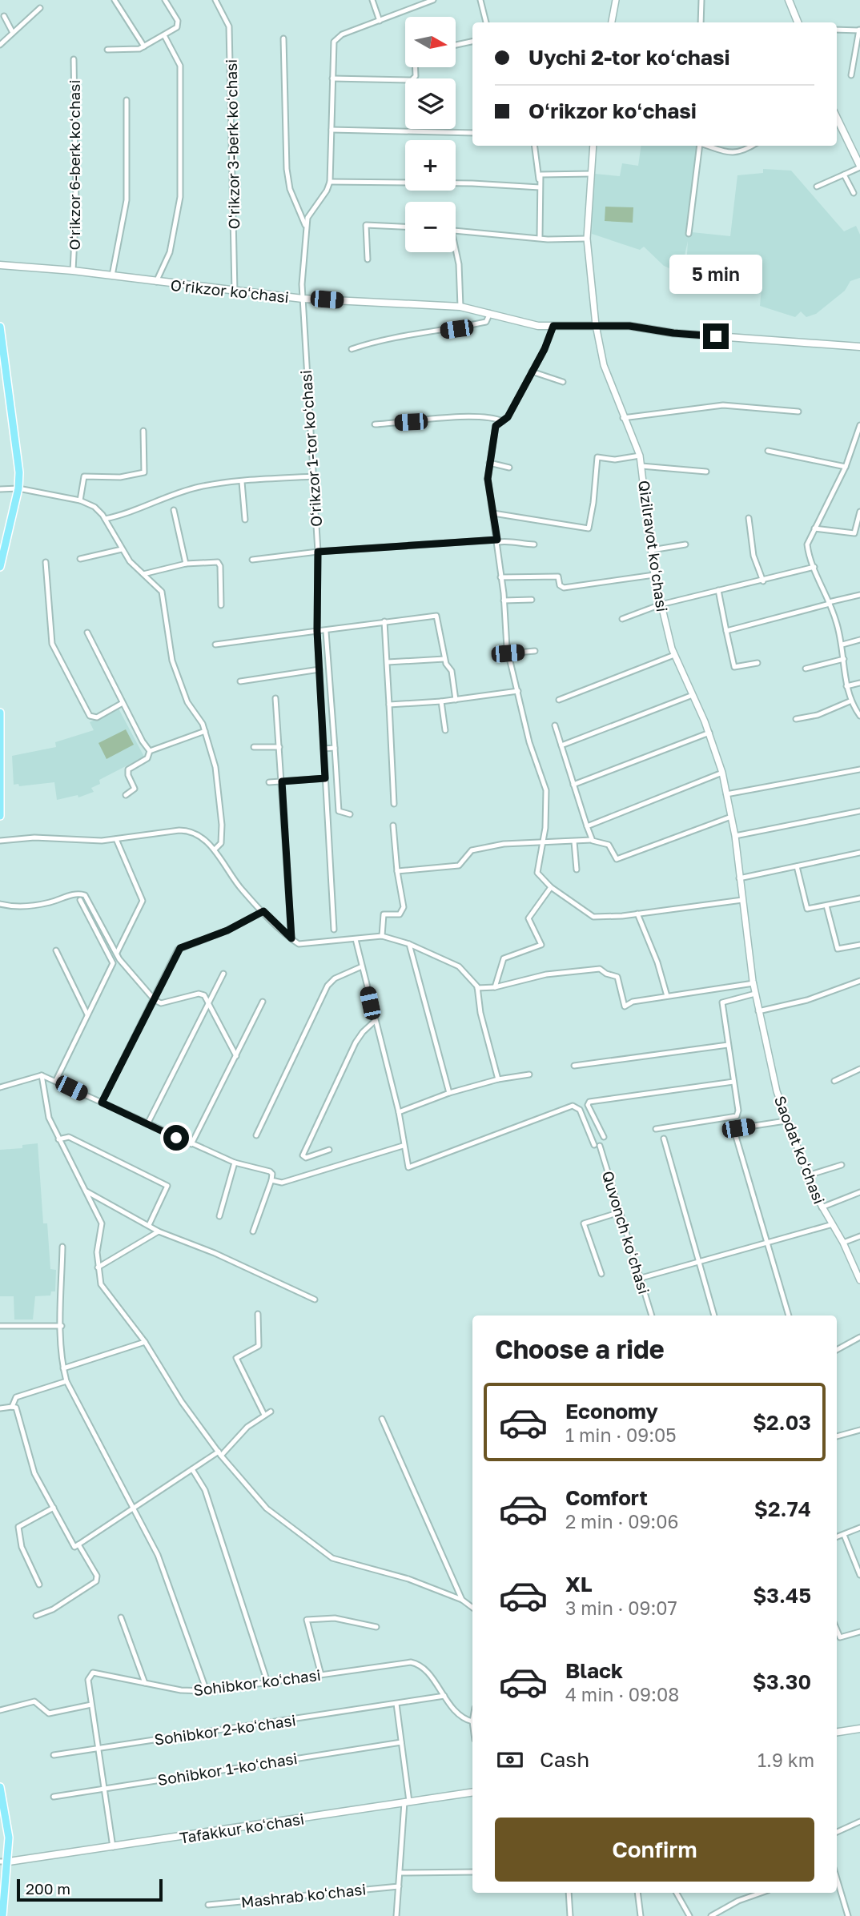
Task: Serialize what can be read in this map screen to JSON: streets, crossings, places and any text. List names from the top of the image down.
{
  "streets": {
    "main road": ["Oʻrikzor koʻchasi", "Tafakkur koʻchasi"],
    "street": [
      "Oʻrikzor 3-berk koʻchasi",
      "Oʻrikzor 6-berk koʻchasi",
      "Oʻrikzor 1-tor koʻchasi",
      "Qizilravot koʻchasi",
      "Saodat koʻchasi",
      "Quvonch koʻchasi",
      "Sohibkor koʻchasi",
      "Sohibkor 2-koʻchasi",
      "Sohibkor 1-koʻchasi",
      "Mashrab koʻchasi"
    ]
  },
  "crossings": [
    ["Oʻrikzor 3-berk koʻchasi", "Oʻrikzor koʻchasi"],
    ["Oʻrikzor 6-berk koʻchasi", "Oʻrikzor koʻchasi"],
    ["Oʻrikzor koʻchasi", "Oʻrikzor 1-tor koʻchasi"],
    ["Oʻrikzor koʻchasi", "Qizilravot koʻchasi"],
    ["Qizilravot koʻchasi", "Saodat koʻchasi"],
    ["Sohibkor koʻchasi", "Sohibkor 2-koʻchasi"],
    ["Sohibkor koʻchasi", "Sohibkor 1-koʻchasi"],
    ["Sohibkor koʻchasi", "Tafakkur koʻchasi"]
  ],
  "scale_bar": "200 m",
  "north": "right",
  "page": {
    "map_buttons": ["+", "−"],
    "banner": ["Uychi 2-tor koʻchasi", "Oʻrikzor koʻchasi"],
    "bubble": "5 min",
    "heading": "Choose a ride",
    "list": [
      {
        "name": "Economy",
        "note": "1 min · 09:05",
        "value": "$2.03"
      },
      {
        "name": "Comfort",
        "note": "2 min · 09:06",
        "value": "$2.74"
      },
      {
        "name": "XL",
        "note": "3 min · 09:07",
        "value": "$3.45"
      },
      {
        "name": "Black",
        "note": "4 min · 09:08",
        "value": "$3.30"
      }
    ],
    "pay": ["Cash", "1.9 km"],
    "buttons": "Confirm",
    "scale": "200 m"
  }
}
